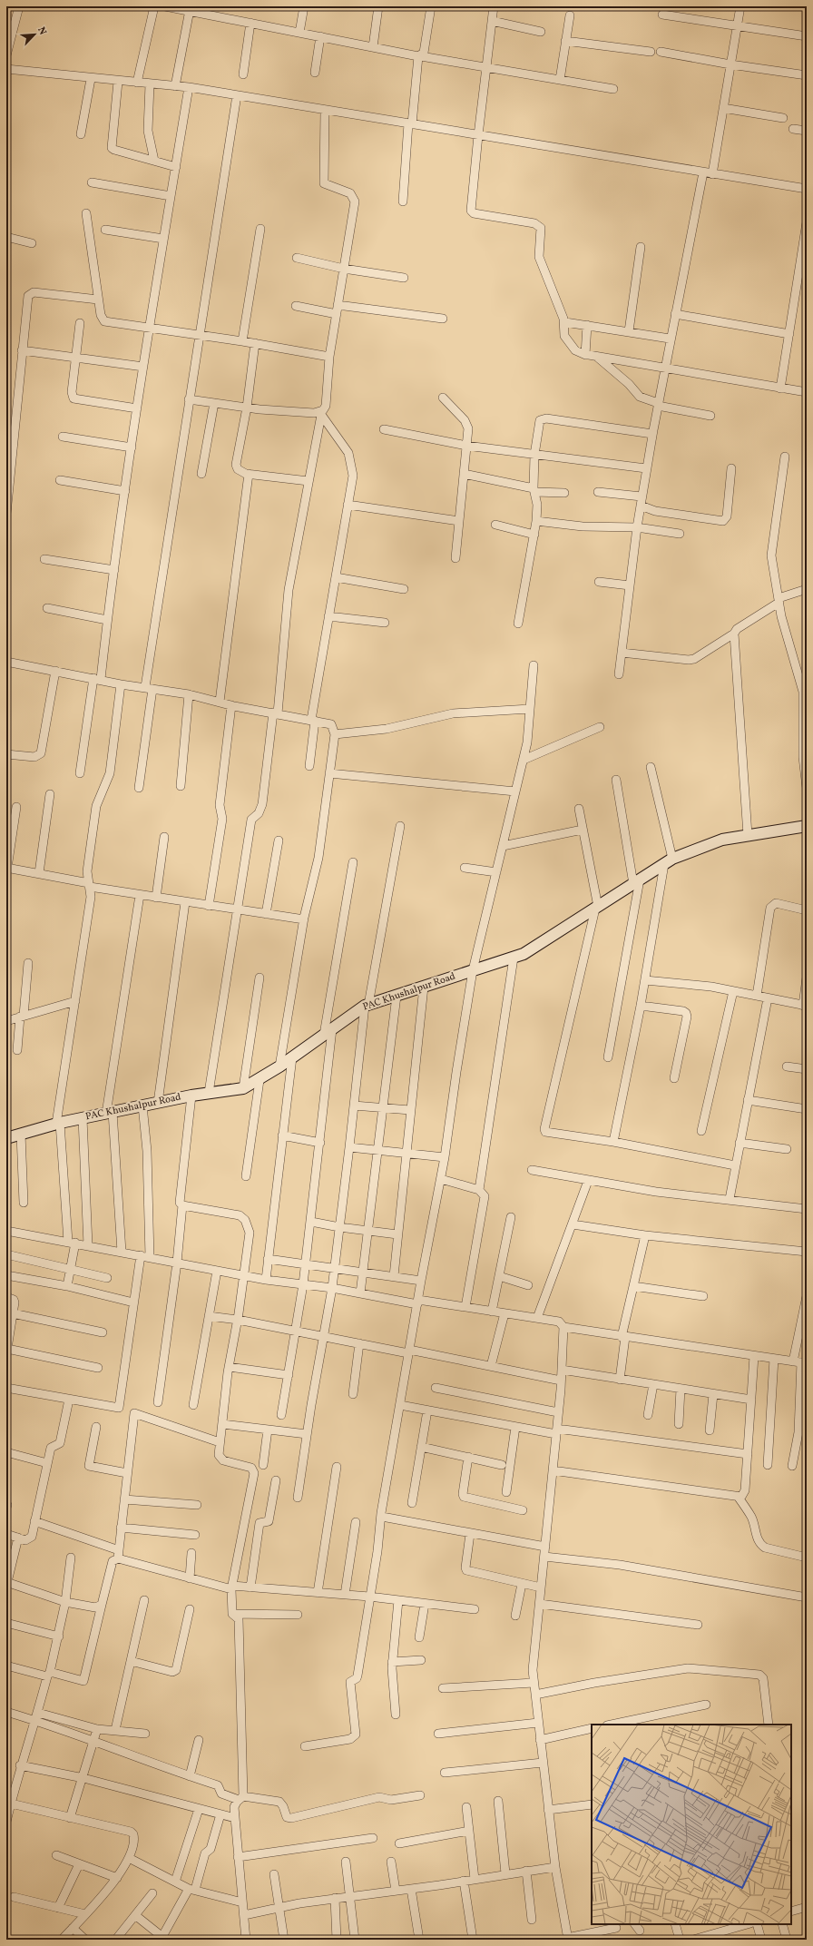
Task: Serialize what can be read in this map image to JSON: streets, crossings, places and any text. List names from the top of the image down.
{
  "streets": {
    "main road": ["PAC Khushalpur Road"]
  },
  "north": "top right"
}
